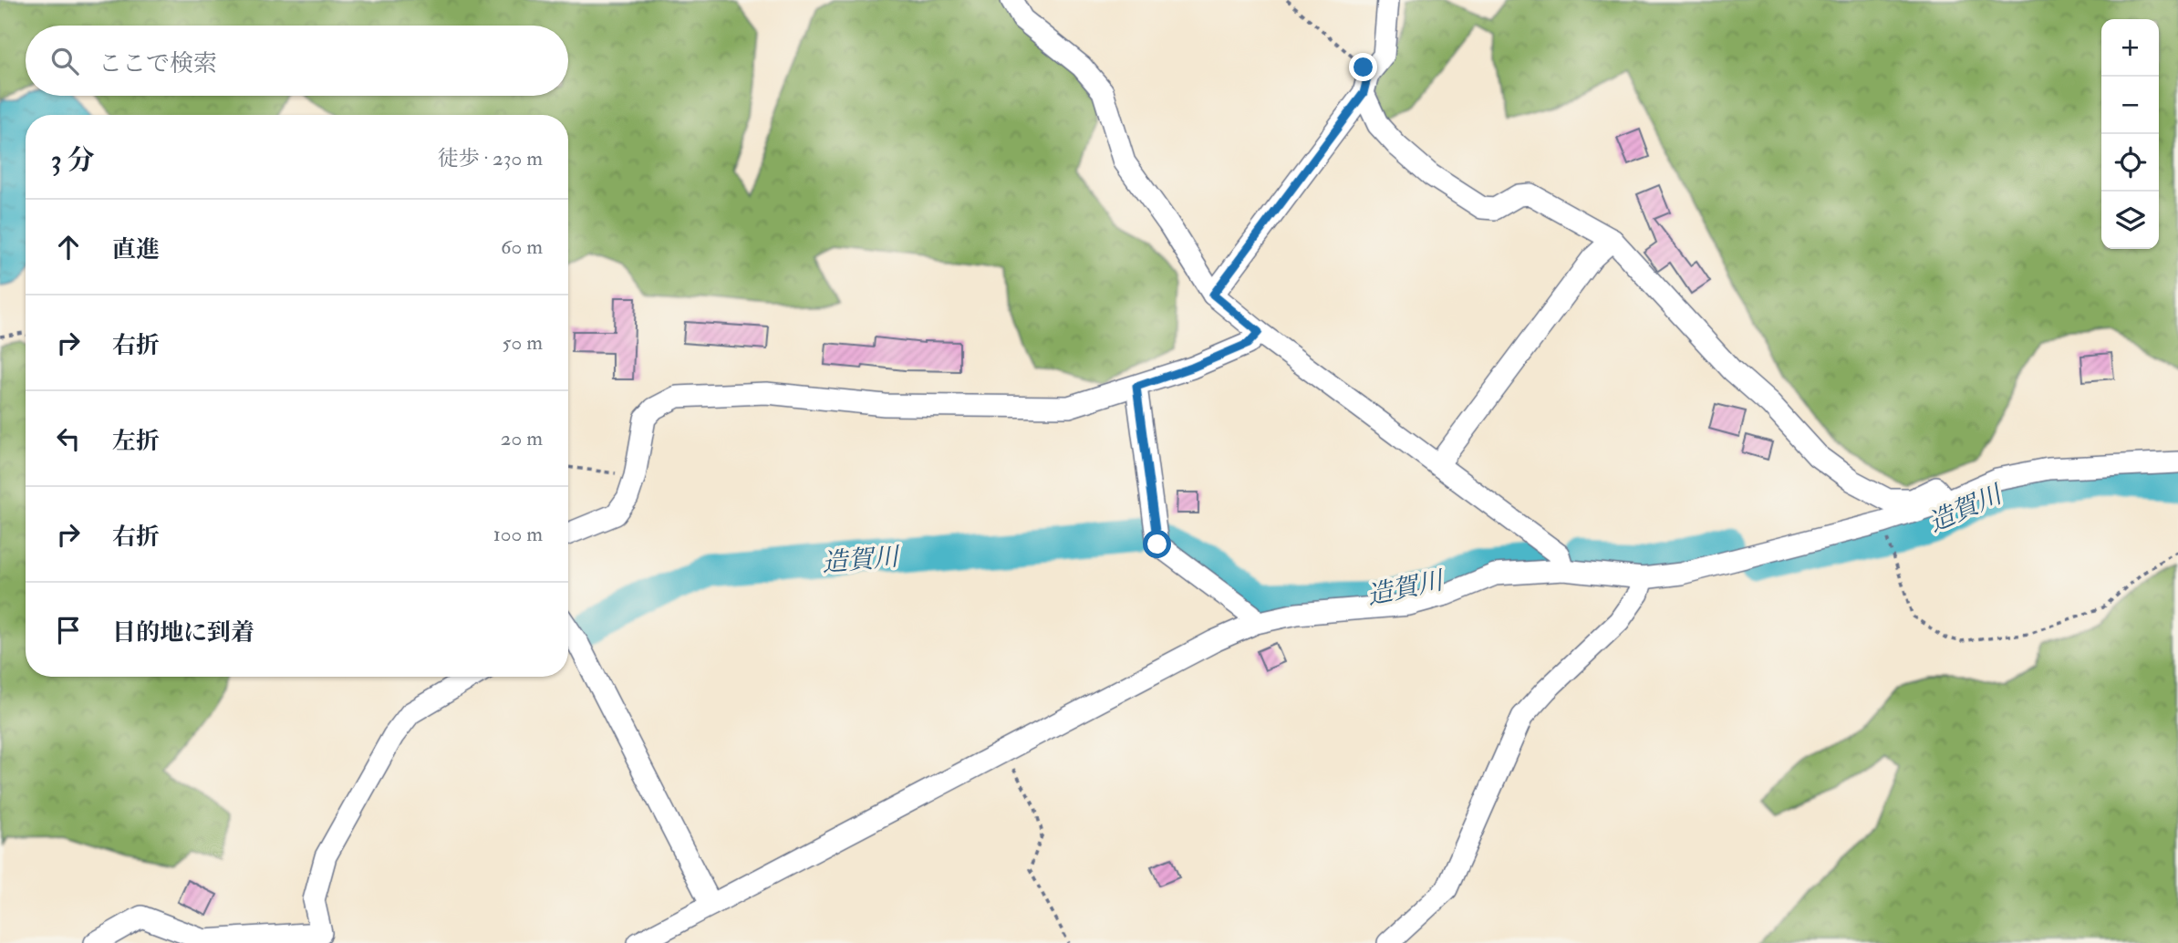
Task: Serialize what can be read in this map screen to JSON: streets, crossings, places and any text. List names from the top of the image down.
{
  "water": ["造賀川"],
  "page": {
    "map_buttons": ["+", "−"],
    "search": "ここで検索",
    "heading": ["3 分", "徒歩 · 230 m"],
    "list": [
      ["直進", "60 m"],
      ["右折", "50 m"],
      ["左折", "20 m"],
      ["右折", "100 m"],
      "目的地に到着"
    ]
  }
}
